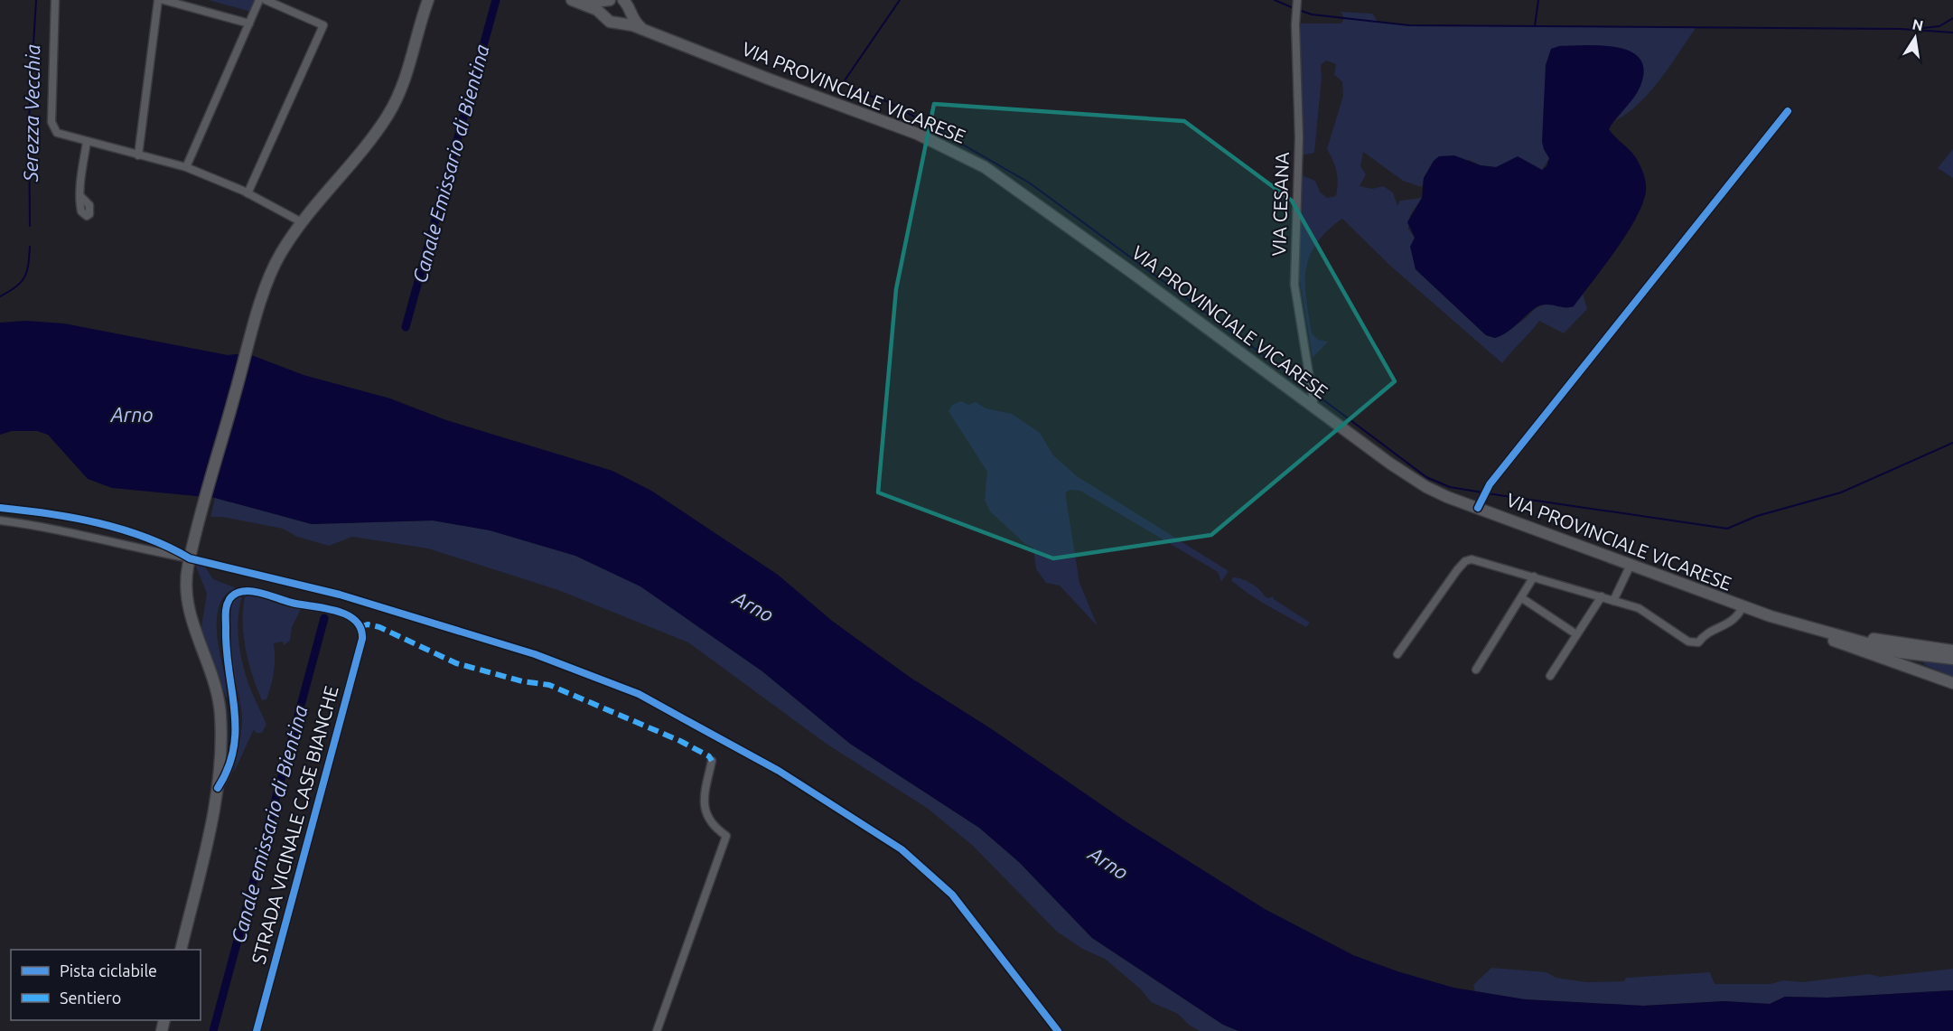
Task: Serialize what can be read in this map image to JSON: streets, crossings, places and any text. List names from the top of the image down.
{
  "streets": {
    "main road": ["VIA PROVINCIALE VICARESE"],
    "street": ["VIA CESANA", "STRADA VICINALE CASE BIANCHE"]
  },
  "crossings": [
    ["VIA PROVINCIALE VICARESE", "VIA CESANA"]
  ],
  "water": [
    "Serezza Vecchia",
    "Canale Emissario di Bientina",
    "Arno",
    "Canale emissario di Bientina"
  ],
  "legend": ["Pista ciclabile", "Sentiero"],
  "north": "top"
}
